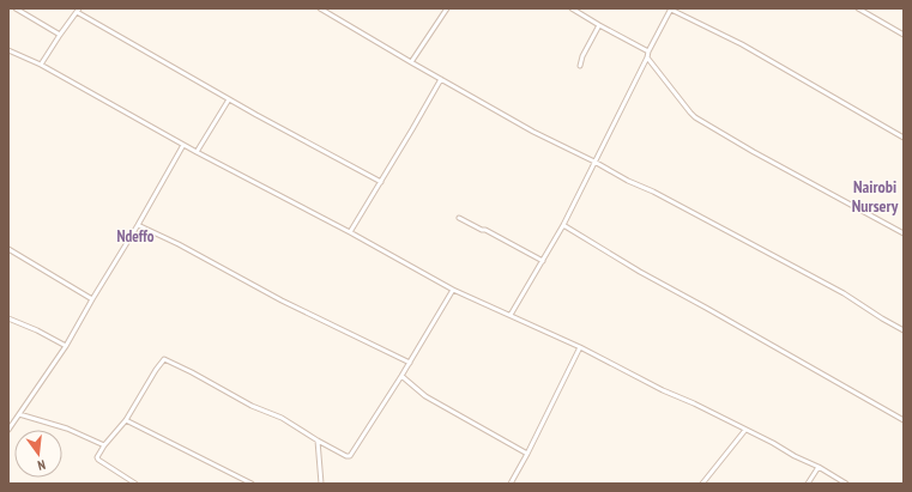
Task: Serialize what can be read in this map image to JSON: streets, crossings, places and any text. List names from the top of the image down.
{
  "districts": ["Nairobi Nursery", "Ndeffo"],
  "north": "bottom"
}
